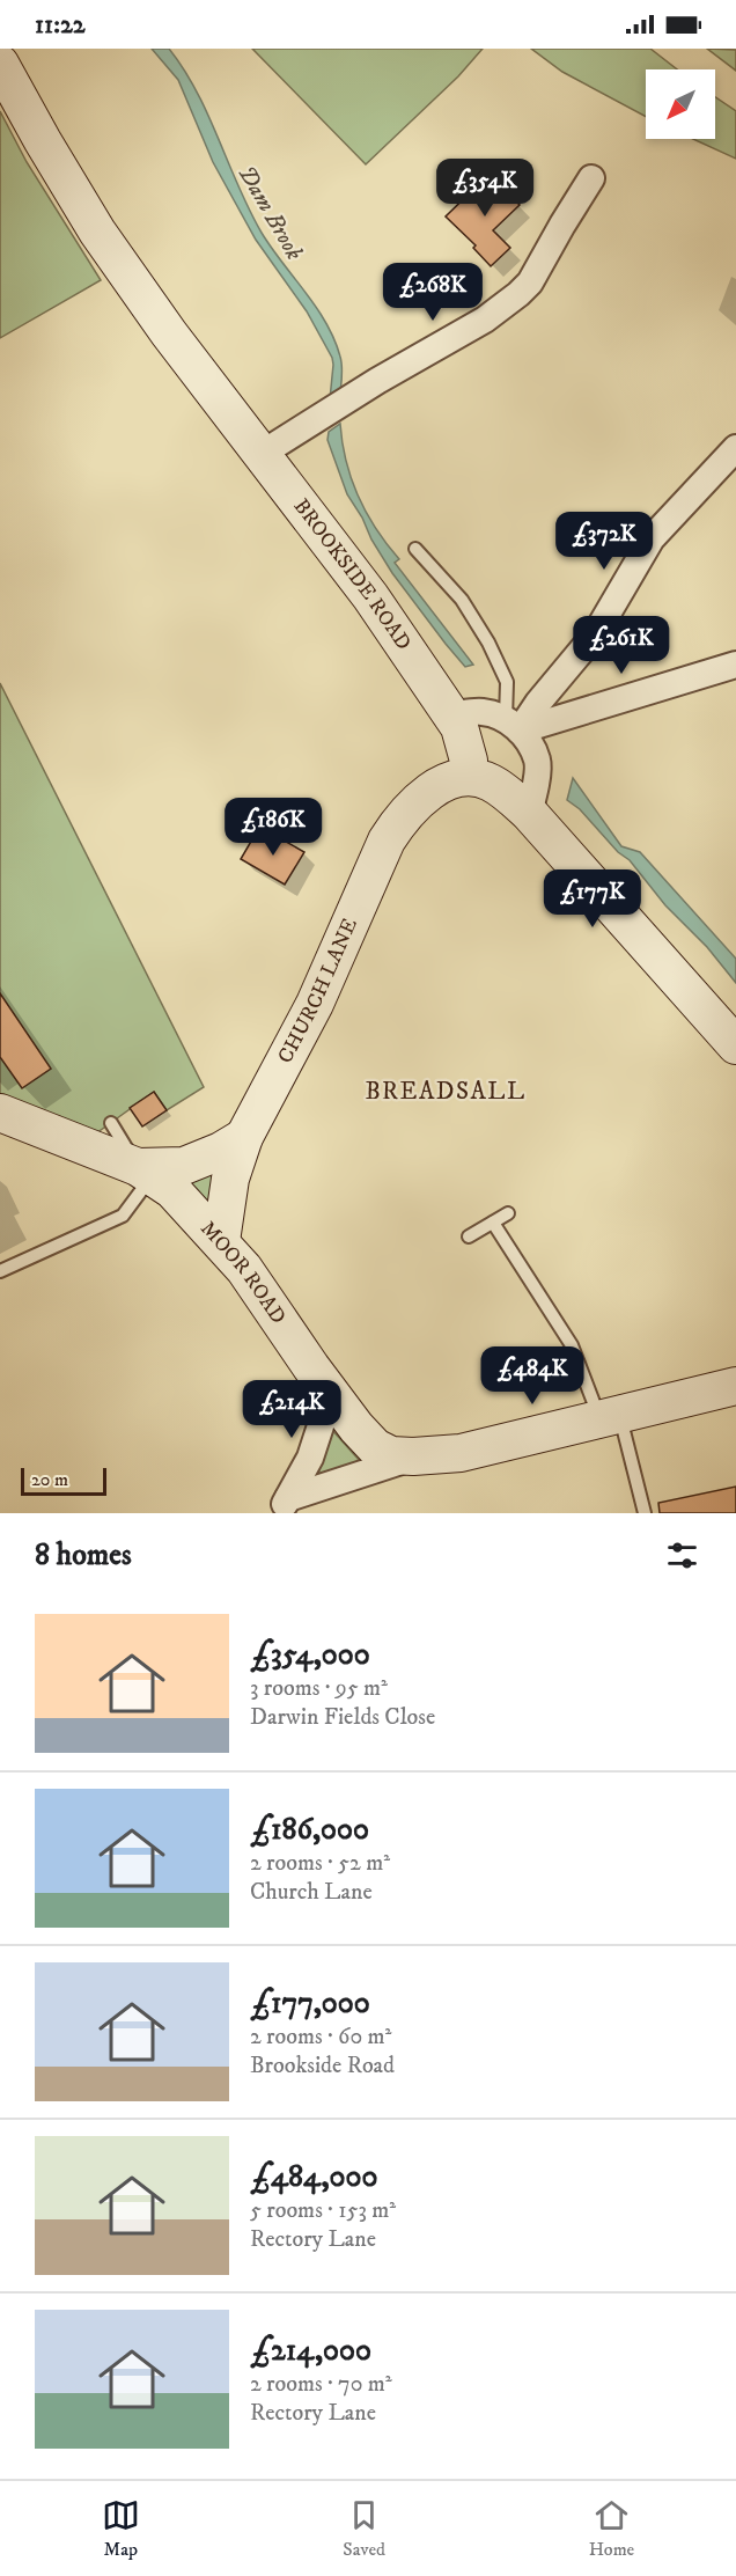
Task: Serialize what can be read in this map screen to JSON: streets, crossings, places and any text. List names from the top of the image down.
{
  "streets": {
    "street": ["BROOKSIDE ROAD", "CHURCH LANE", "MOOR ROAD"]
  },
  "crossings": [
    ["BROOKSIDE ROAD", "CHURCH LANE"],
    ["CHURCH LANE", "MOOR ROAD"]
  ],
  "districts": ["BREADSALL"],
  "water": ["Dam Brook"],
  "scale_bar": "20 m",
  "north": "bottom left",
  "page": {
    "status": "11:22",
    "price": [
      "£354K",
      "£268K",
      "£372K",
      "£261K",
      "£186K",
      "£177K",
      "£484K",
      "£214K"
    ],
    "scale": "20 m",
    "heading": "8 homes",
    "list": [
      {
        "name": "£354,000",
        "note": "3 rooms · 95 m² · Darwin Fields Close"
      },
      {
        "name": "£186,000",
        "note": "2 rooms · 52 m² · Church Lane"
      },
      {
        "name": "£177,000",
        "note": "2 rooms · 60 m² · Brookside Road"
      },
      {
        "name": "£484,000",
        "note": "5 rooms · 153 m² · Rectory Lane"
      },
      {
        "name": "£214,000",
        "note": "2 rooms · 70 m² · Rectory Lane"
      }
    ],
    "tabs": ["Map", "Saved", "Home"]
  }
}
